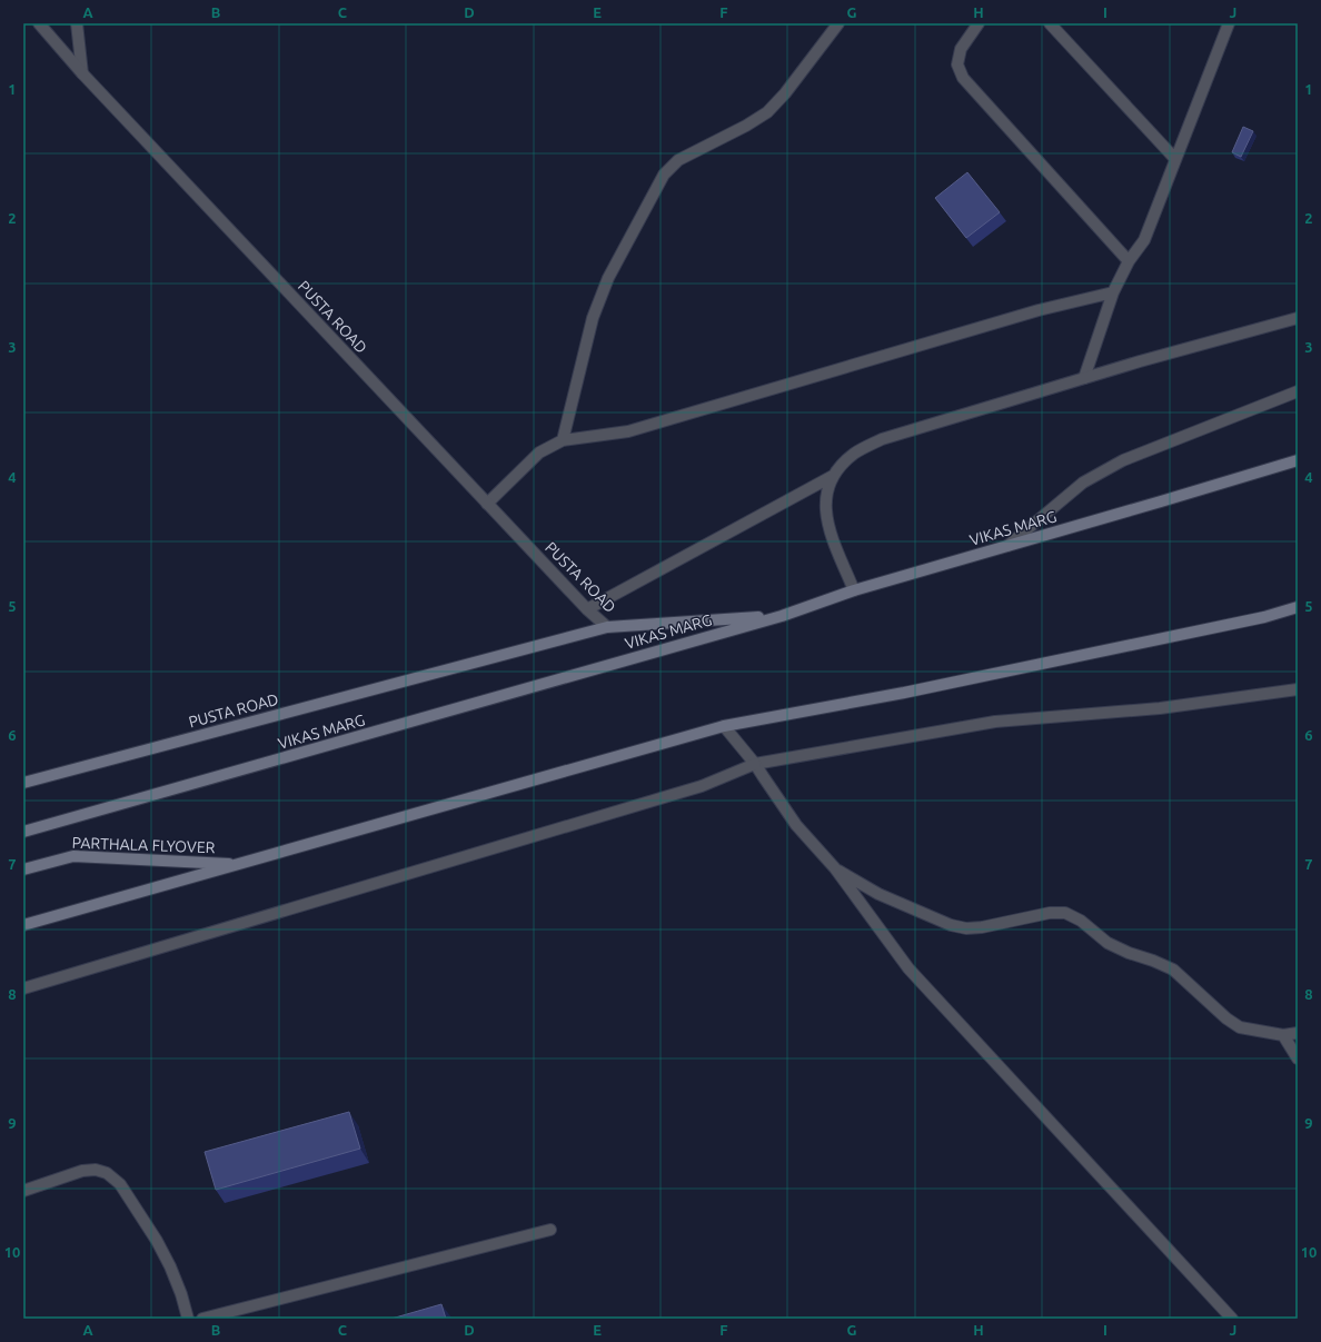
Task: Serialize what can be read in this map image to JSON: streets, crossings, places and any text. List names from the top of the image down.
{
  "streets": {
    "main road": ["PUSTA ROAD", "VIKAS MARG", "PARTHALA FLYOVER"]
  },
  "crossings": [
    ["PUSTA ROAD", "VIKAS MARG"]
  ],
  "grid": {
    "columns": [
      "A",
      "B",
      "C",
      "D",
      "E",
      "F",
      "G",
      "H",
      "I",
      "J"
    ],
    "rows": [
      "1",
      "2",
      "3",
      "4",
      "5",
      "6",
      "7",
      "8",
      "9",
      "10"
    ]
  }
}
